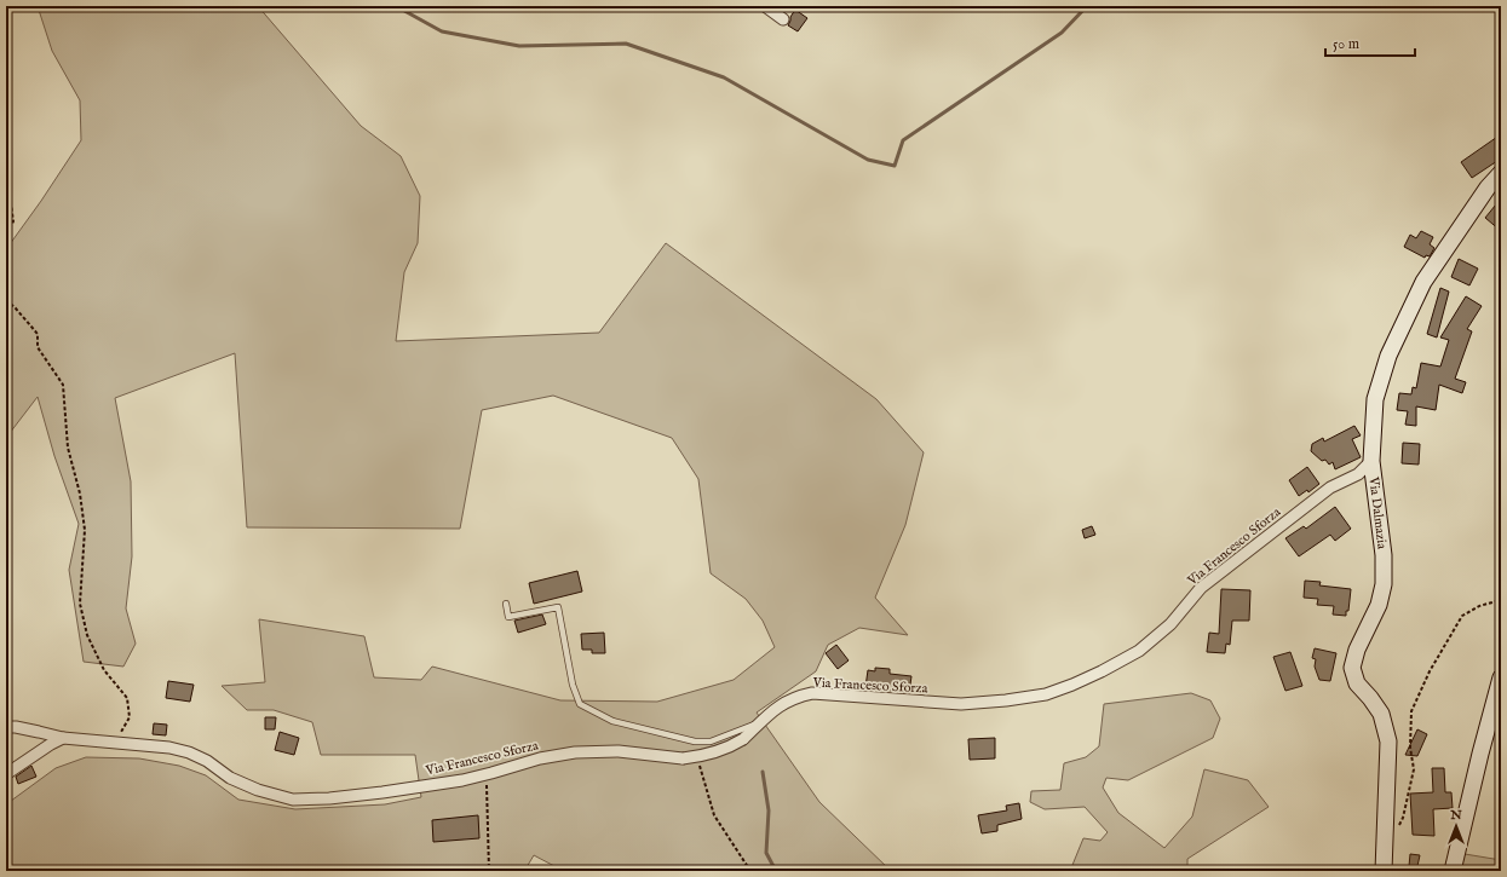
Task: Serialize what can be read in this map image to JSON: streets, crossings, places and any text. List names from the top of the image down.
{
  "streets": {
    "main road": ["Via Dalmazia"],
    "street": ["Via Francesco Sforza"]
  },
  "crossings": [
    ["Via Dalmazia", "Via Francesco Sforza"]
  ],
  "scale_bar": "50 m",
  "north": "top"
}
